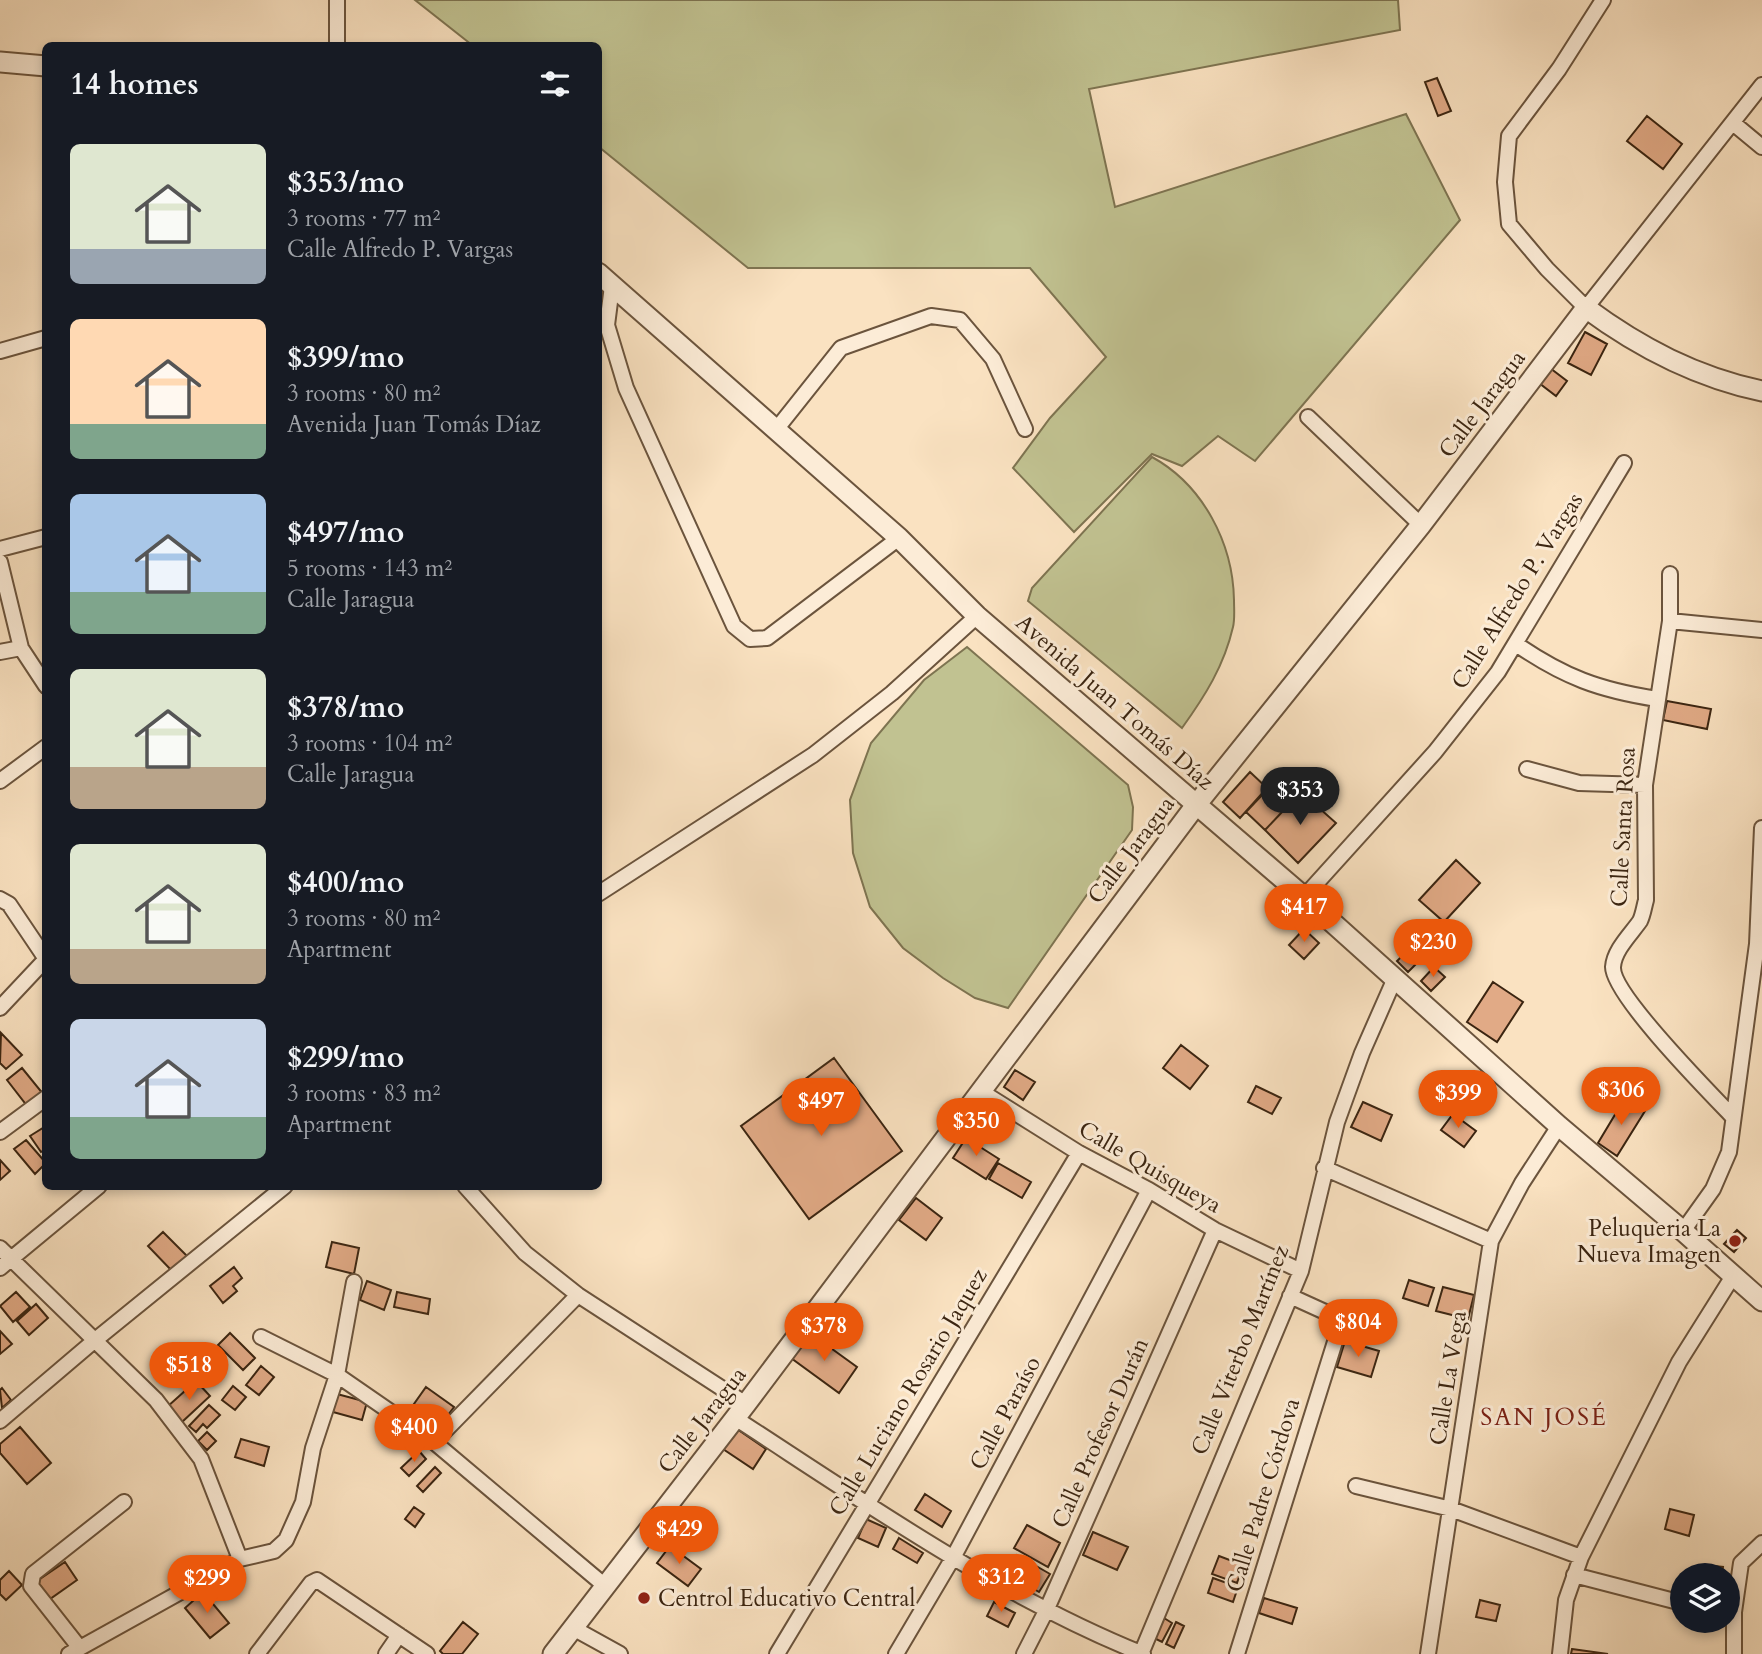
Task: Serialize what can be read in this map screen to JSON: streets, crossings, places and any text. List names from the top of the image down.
{
  "streets": {
    "street": [
      "Calle Jaragua",
      "Calle Alfredo P. Vargas",
      "Avenida Juan Tomás Díaz",
      "Calle Santa Rosa",
      "Calle Quisqueya",
      "Calle Viterbo Martínez",
      "Calle La Vega",
      "Calle Luciano Rosario Jaquez",
      "Calle Paraíso",
      "Calle Profesor Durán",
      "Calle Padre Córdova"
    ]
  },
  "crossings": [
    ["Calle Jaragua", "Avenida Juan Tomás Díaz"],
    ["Calle Jaragua", "Calle Quisqueya"],
    ["Calle Alfredo P. Vargas", "Avenida Juan Tomás Díaz"],
    ["Avenida Juan Tomás Díaz", "Calle Viterbo Martínez"],
    ["Avenida Juan Tomás Díaz", "Calle La Vega"],
    ["Calle Quisqueya", "Calle Viterbo Martínez"],
    ["Calle Quisqueya", "Calle Luciano Rosario Jaquez"],
    ["Calle Quisqueya", "Calle Paraíso"],
    ["Calle Quisqueya", "Calle Profesor Durán"],
    ["Calle Viterbo Martínez", "Calle Padre Córdova"]
  ],
  "districts": ["SAN JOSÉ"],
  "places": ["Peluqueria La Nueva Imagen", "Centrol Educativo Central"],
  "page": {
    "heading": "14 homes",
    "list": [
      {
        "name": "$353/mo",
        "note": "3 rooms · 77 m² · Calle Alfredo P. Vargas"
      },
      {
        "name": "$399/mo",
        "note": "3 rooms · 80 m² · Avenida Juan Tomás Díaz"
      },
      {
        "name": "$497/mo",
        "note": "5 rooms · 143 m² · Calle Jaragua"
      },
      {
        "name": "$378/mo",
        "note": "3 rooms · 104 m² · Calle Jaragua"
      },
      {
        "name": "$400/mo",
        "note": "3 rooms · 80 m² · Apartment"
      },
      {
        "name": "$299/mo",
        "note": "3 rooms · 83 m² · Apartment"
      }
    ],
    "price": [
      "$353",
      "$417",
      "$230",
      "$306",
      "$399",
      "$497",
      "$350",
      "$804",
      "$378",
      "$518",
      "$400",
      "$429",
      "$312",
      "$299"
    ]
  }
}
